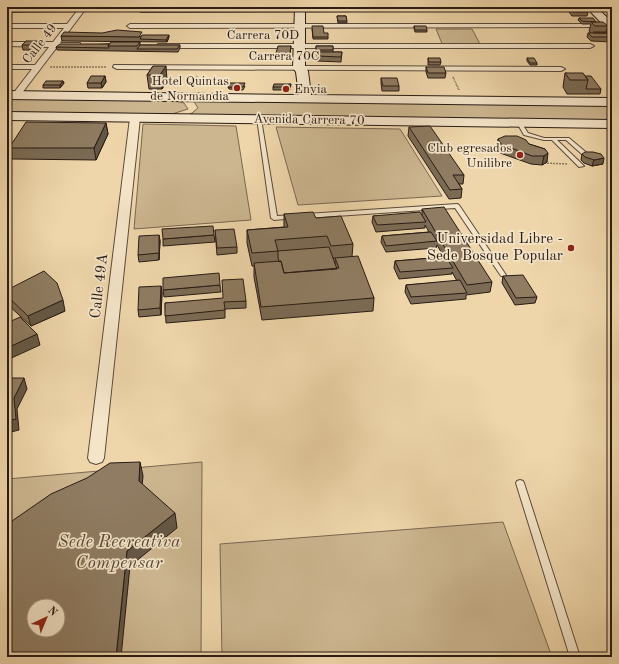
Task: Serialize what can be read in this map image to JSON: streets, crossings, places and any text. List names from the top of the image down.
{
  "streets": {
    "main road": ["Avenida Carrera 70"],
    "street": [
      "Carrera 70D",
      "Calle 49",
      "Carrera 70C",
      "Calle 49A"
    ]
  },
  "crossings": [
    ["Calle 49", "Avenida Carrera 70"],
    ["Avenida Carrera 70", "Calle 49A"]
  ],
  "parks": ["Sede Recreativa Compensar"],
  "places": [
    "Hotel Quintas de Normandia",
    "Envia",
    "Club egresados Unilibre",
    "Universidad Libre - Sede Bosque Popular"
  ],
  "north": "top right"
}
